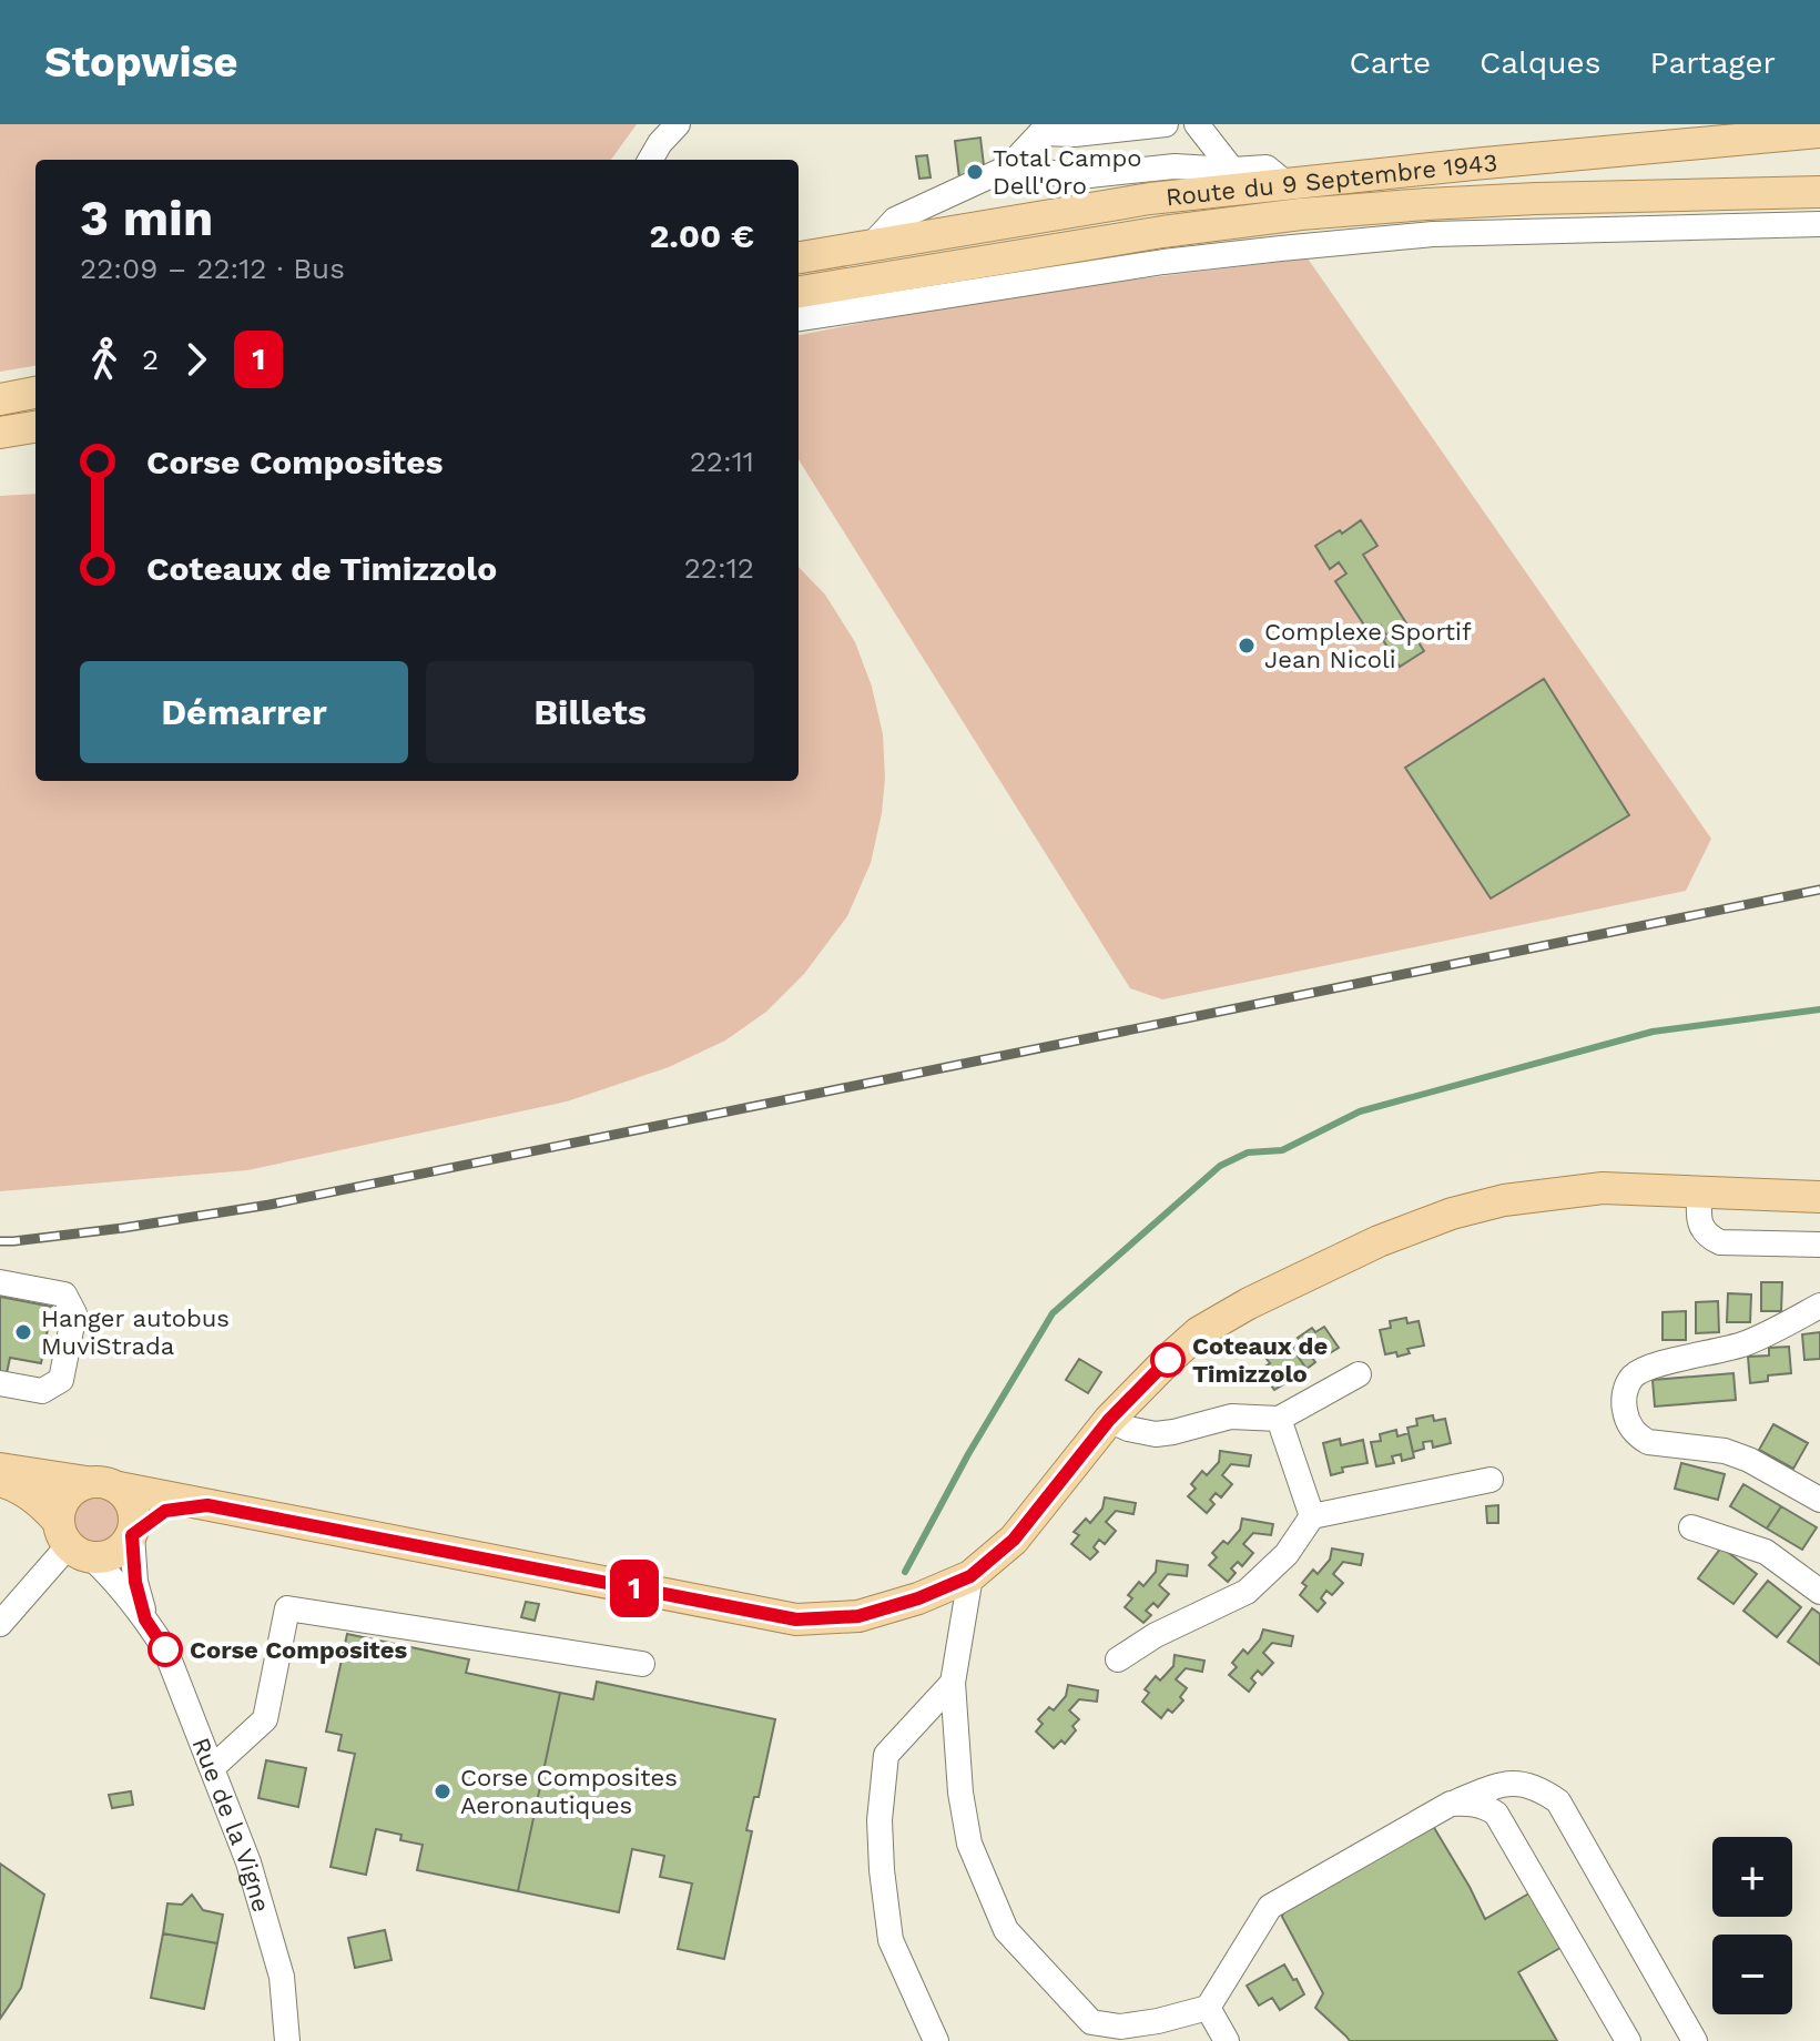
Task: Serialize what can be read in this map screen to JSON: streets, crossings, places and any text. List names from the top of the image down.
{
  "streets": {
    "main road": ["Route du 9 Septembre 1943"],
    "street": ["Rue de la Vigne"]
  },
  "places": [
    "Total Campo Dell'Oro",
    "Complexe Sportif Jean Nicoli",
    "Hanger autobus MuviStrada",
    "Coteaux de Timizzolo",
    "Corse Composites",
    "Corse Composites Aeronautiques"
  ],
  "lines": ["bus line 1"],
  "page": {
    "header": "Stopwise",
    "nav": ["Carte", "Calques", "Partager"],
    "on_map": "1",
    "heading": ["3 min", "22:09 – 22:12 · Bus", "2.00 €"],
    "legs": ["2", "1"],
    "list": [
      {
        "name": "Corse Composites",
        "value": "22:11"
      },
      {
        "name": "Coteaux de Timizzolo",
        "value": "22:12"
      }
    ],
    "buttons": ["Démarrer", "Billets"],
    "map_buttons": ["+", "−"]
  }
}
